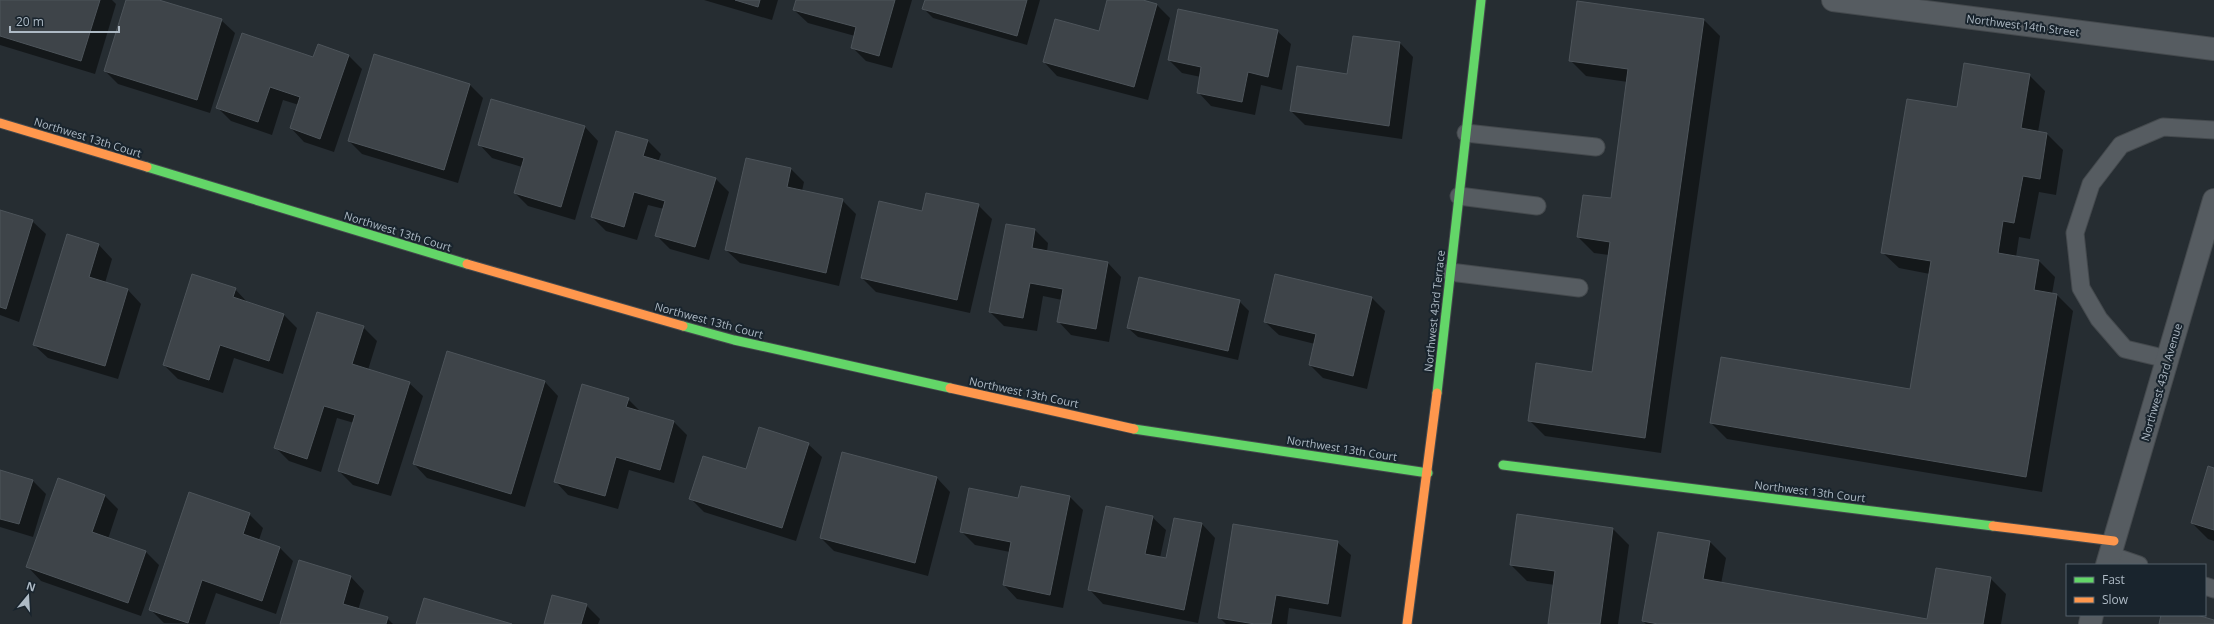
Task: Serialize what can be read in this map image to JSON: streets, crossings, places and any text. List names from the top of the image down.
{
  "streets": {
    "street": [
      "Northwest 14th Street",
      "Northwest 13th Court",
      "Northwest 43rd Terrace",
      "Northwest 43rd Avenue"
    ]
  },
  "crossings": [
    ["Northwest 13th Court", "Northwest 43rd Terrace"],
    ["Northwest 13th Court", "Northwest 43rd Avenue"]
  ],
  "legend": ["Fast", "Slow"],
  "scale_bar": "20 m",
  "north": "top"
}
